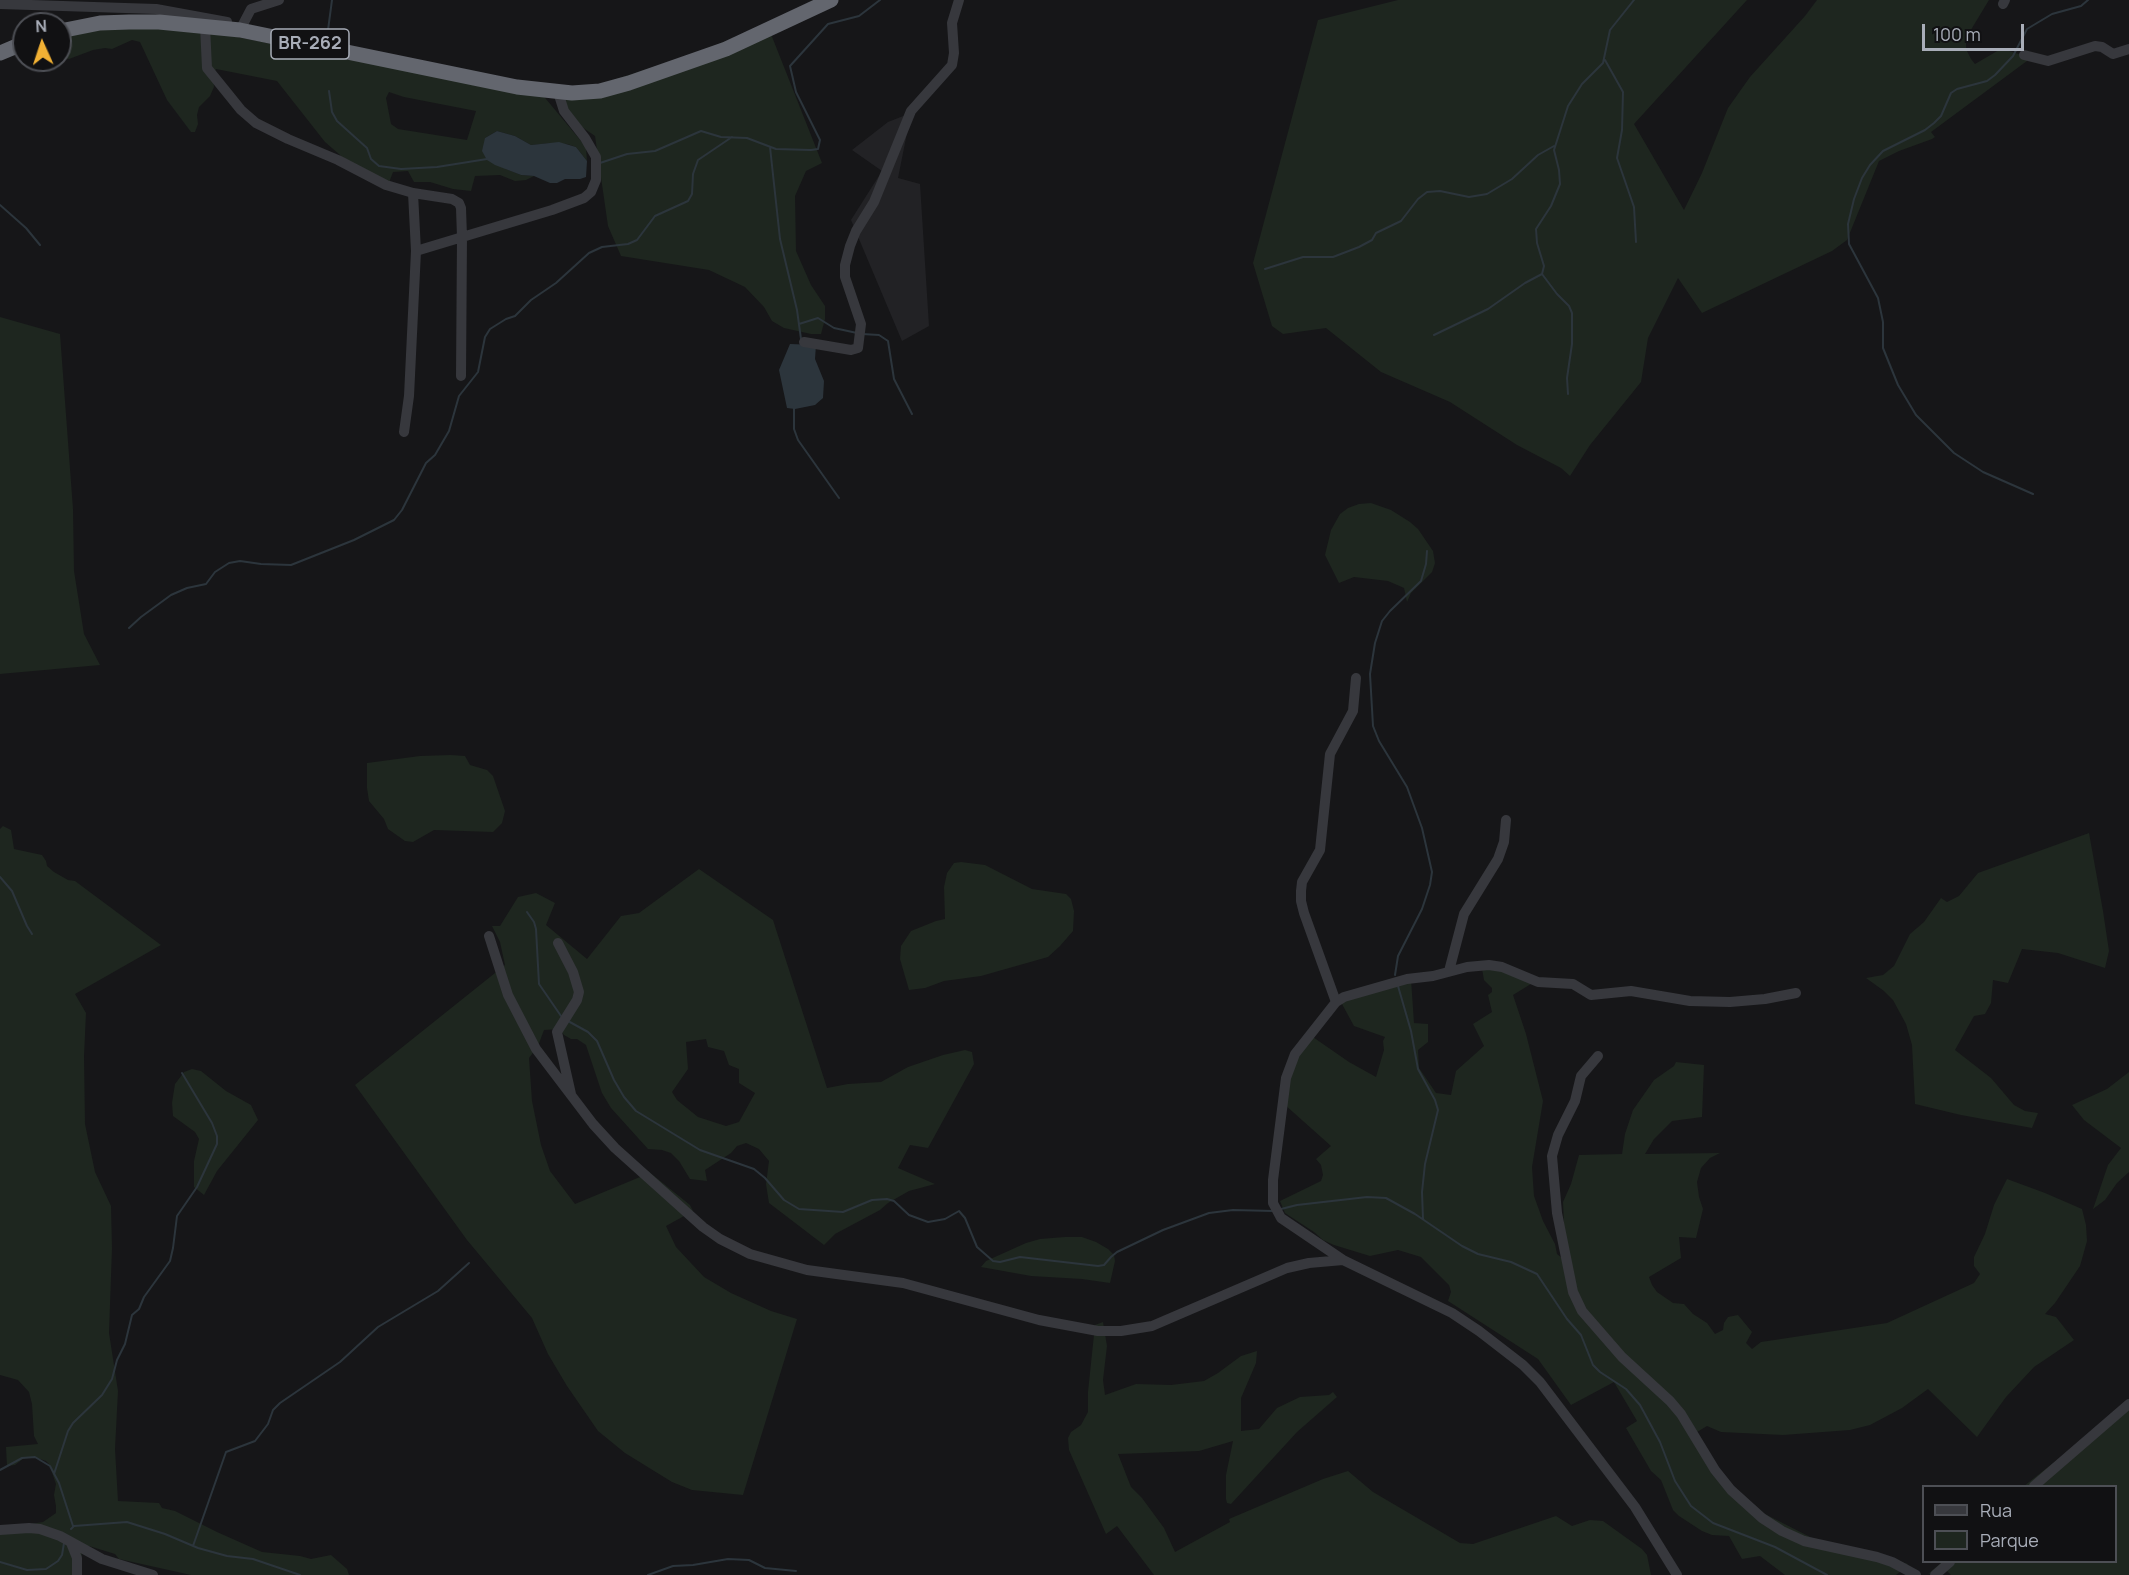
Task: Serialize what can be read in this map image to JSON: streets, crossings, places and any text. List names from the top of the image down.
{
  "streets": {
    "highway": ["BR-262"]
  },
  "legend": ["Rua", "Parque"],
  "scale_bar": "100 m",
  "north": "top"
}
